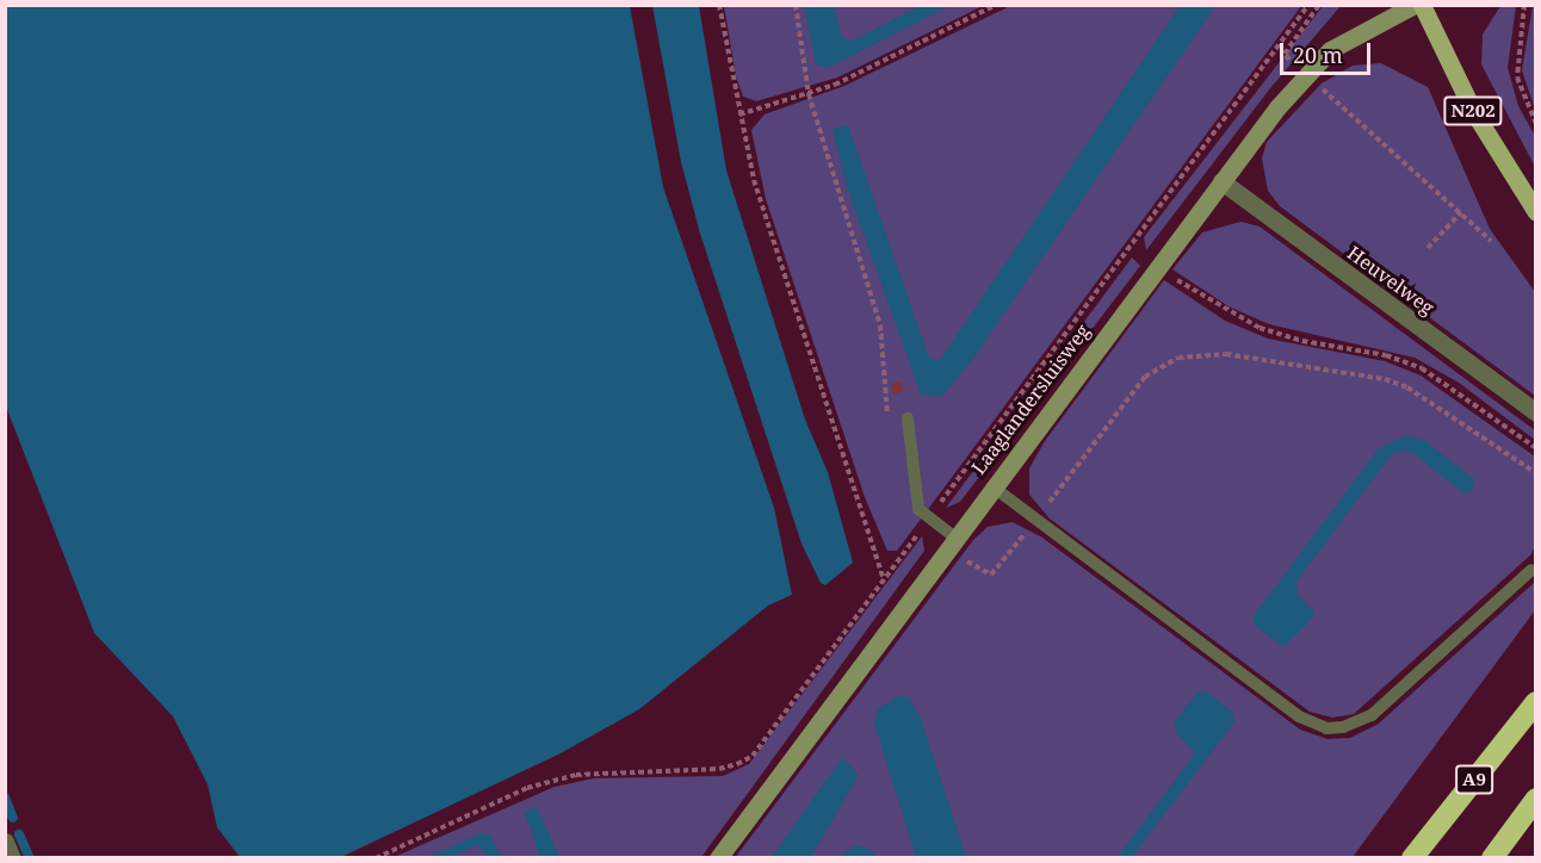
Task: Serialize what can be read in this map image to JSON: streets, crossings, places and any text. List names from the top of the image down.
{
  "streets": {
    "highway": ["A9"],
    "main road": ["N202"],
    "street": ["Heuvelweg", "Laaglandersluisweg"]
  },
  "crossings": [
    ["Heuvelweg", "Laaglandersluisweg"]
  ],
  "scale_bar": "20 m"
}
